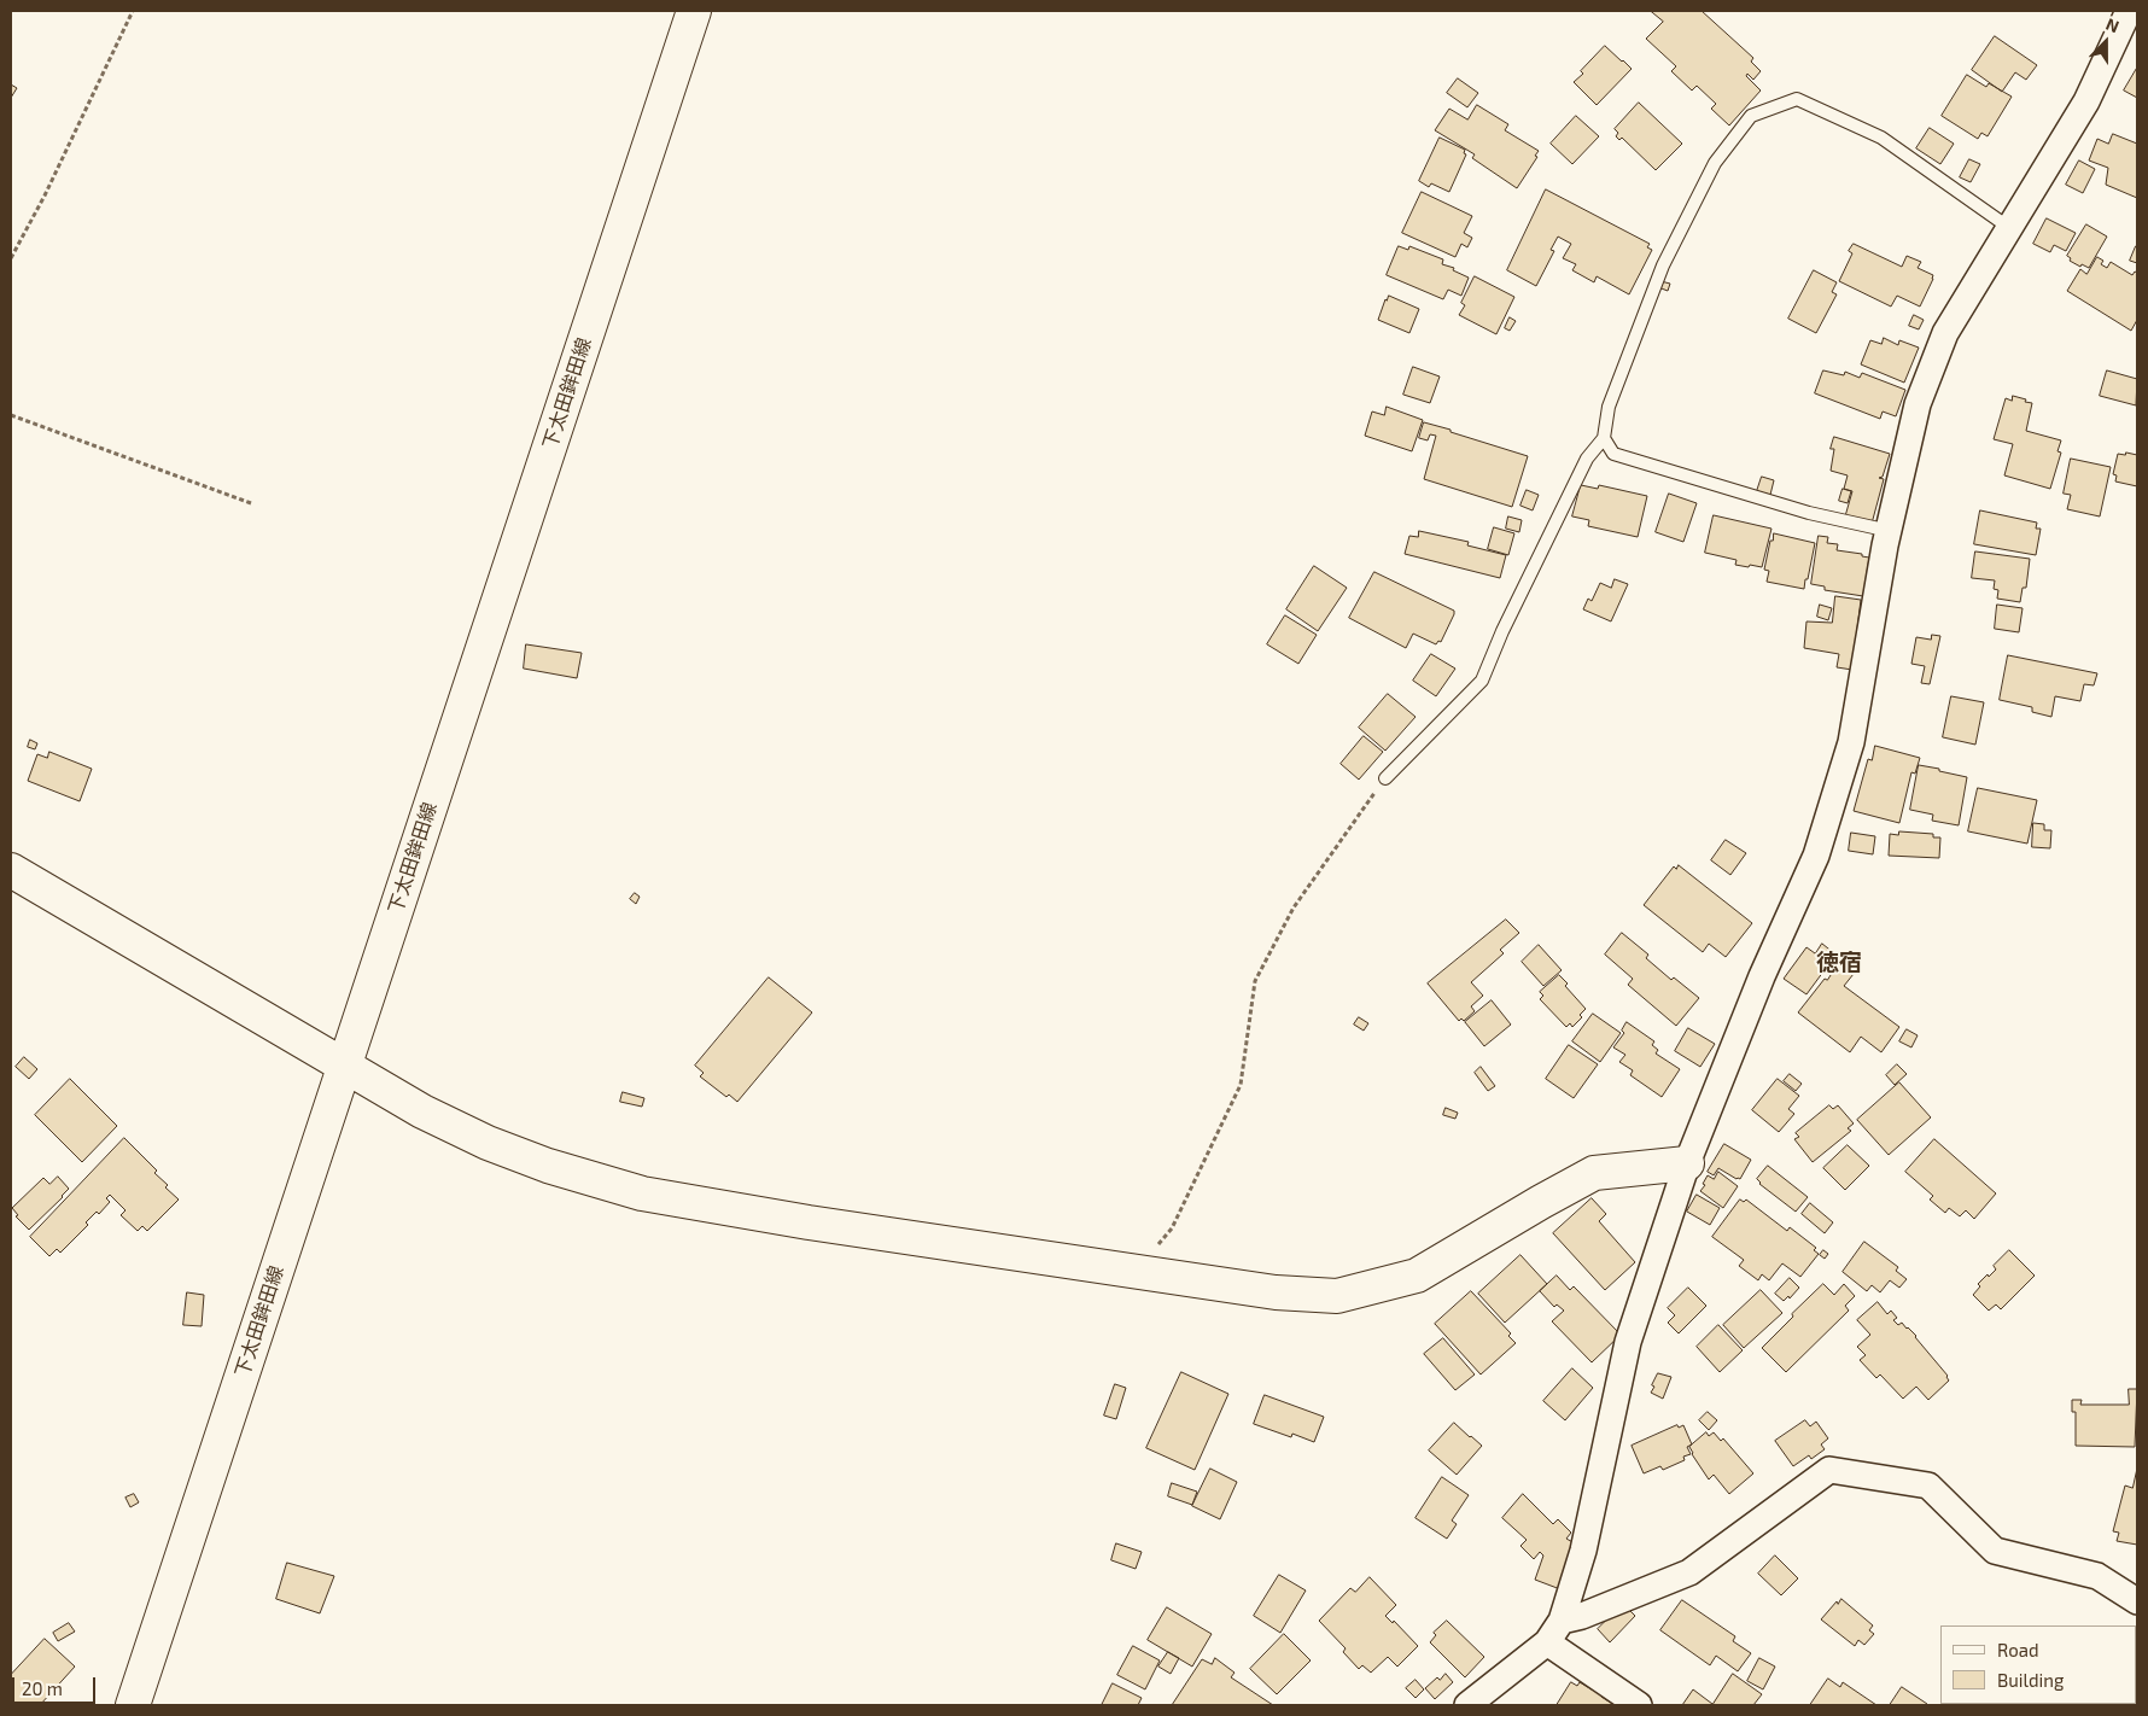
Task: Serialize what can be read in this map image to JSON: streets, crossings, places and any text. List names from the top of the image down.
{
  "streets": {
    "street": ["下太田鉾田線"]
  },
  "districts": ["徳宿"],
  "legend": ["Road", "Building"],
  "scale_bar": "20 m",
  "north": "top"
}
